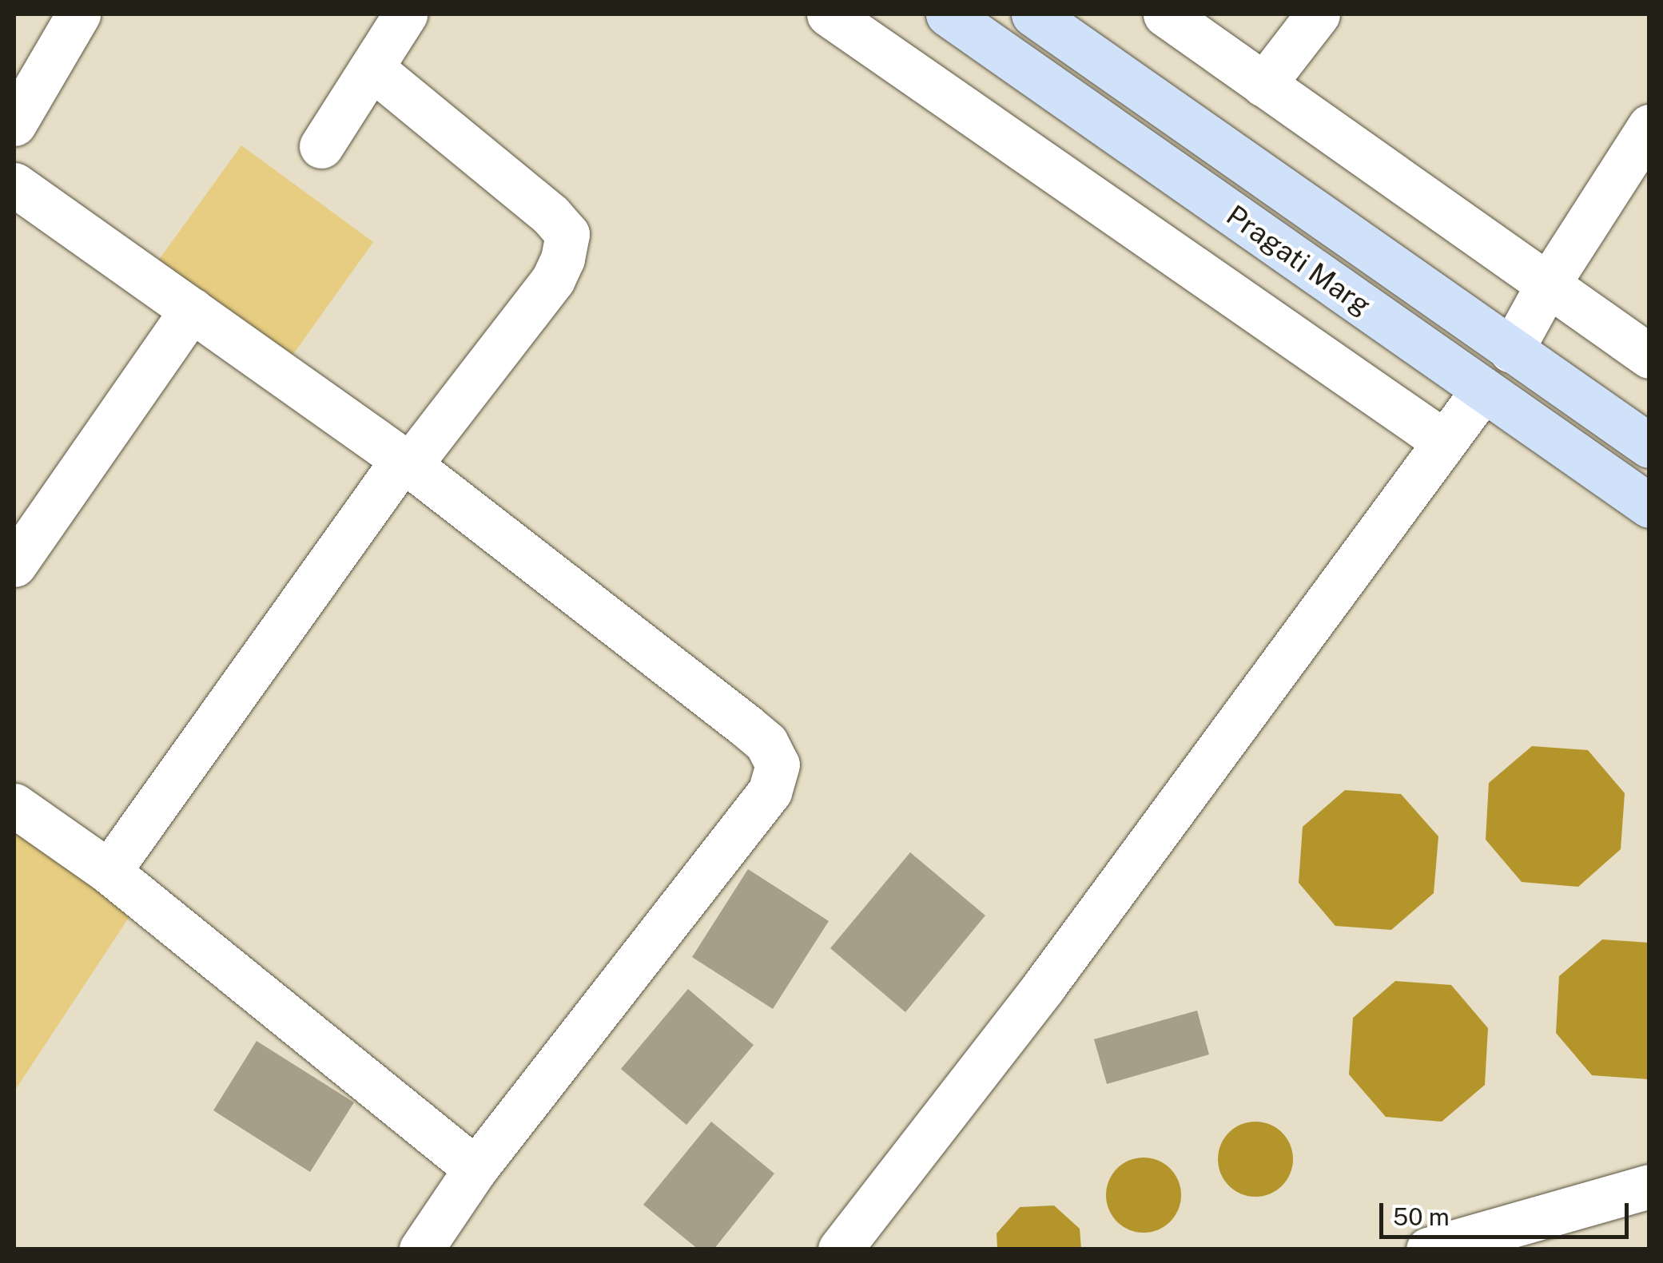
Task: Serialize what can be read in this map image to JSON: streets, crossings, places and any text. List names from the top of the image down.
{
  "streets": {
    "main road": ["Pragati Marg"]
  },
  "scale_bar": "50 m"
}
